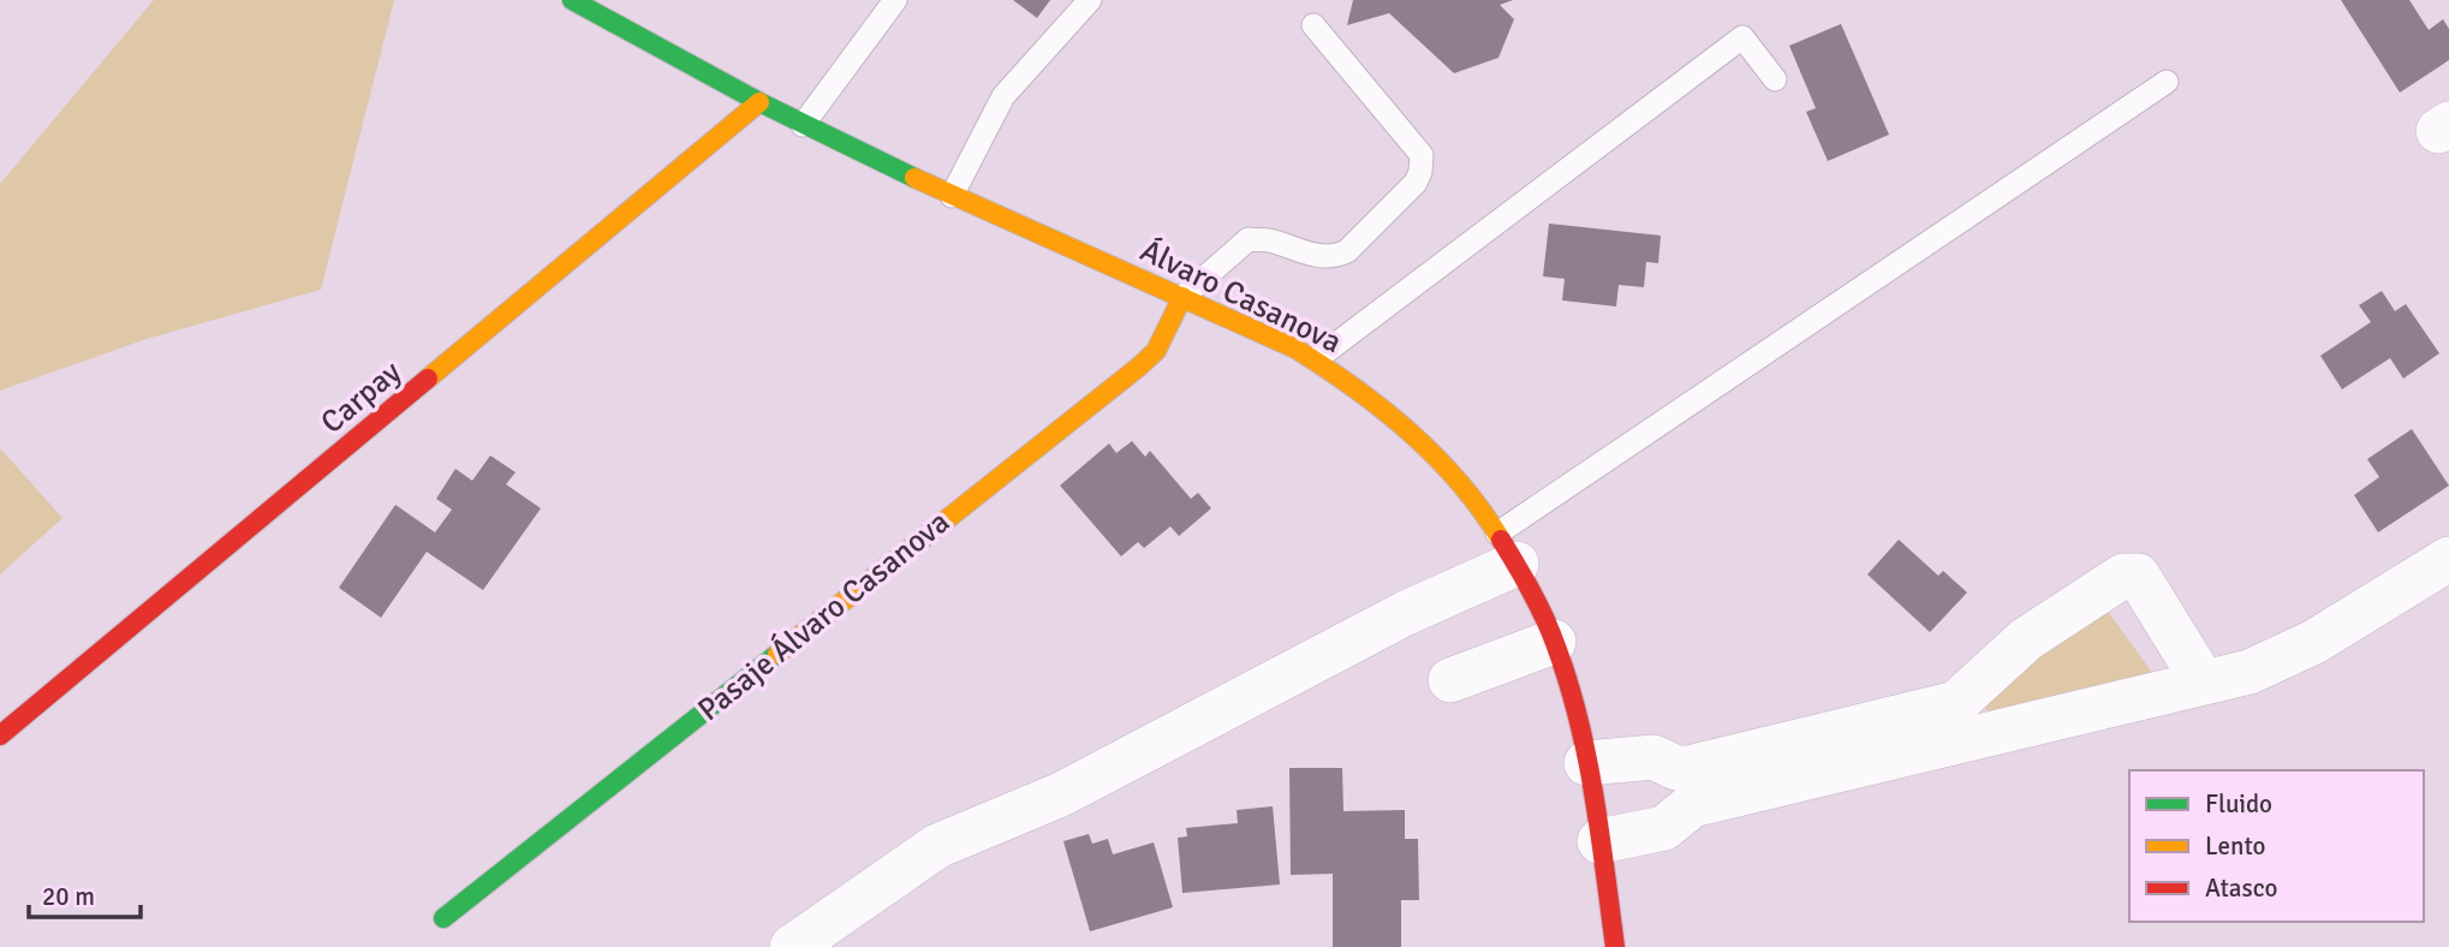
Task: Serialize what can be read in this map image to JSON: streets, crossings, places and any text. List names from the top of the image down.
{
  "streets": {
    "street": ["Álvaro Casanova", "Carpay", "Pasaje Álvaro Casanova"]
  },
  "crossings": [
    ["Álvaro Casanova", "Carpay"],
    ["Álvaro Casanova", "Pasaje Álvaro Casanova"]
  ],
  "legend": ["Fluido", "Lento", "Atasco"],
  "scale_bar": "20 m"
}
